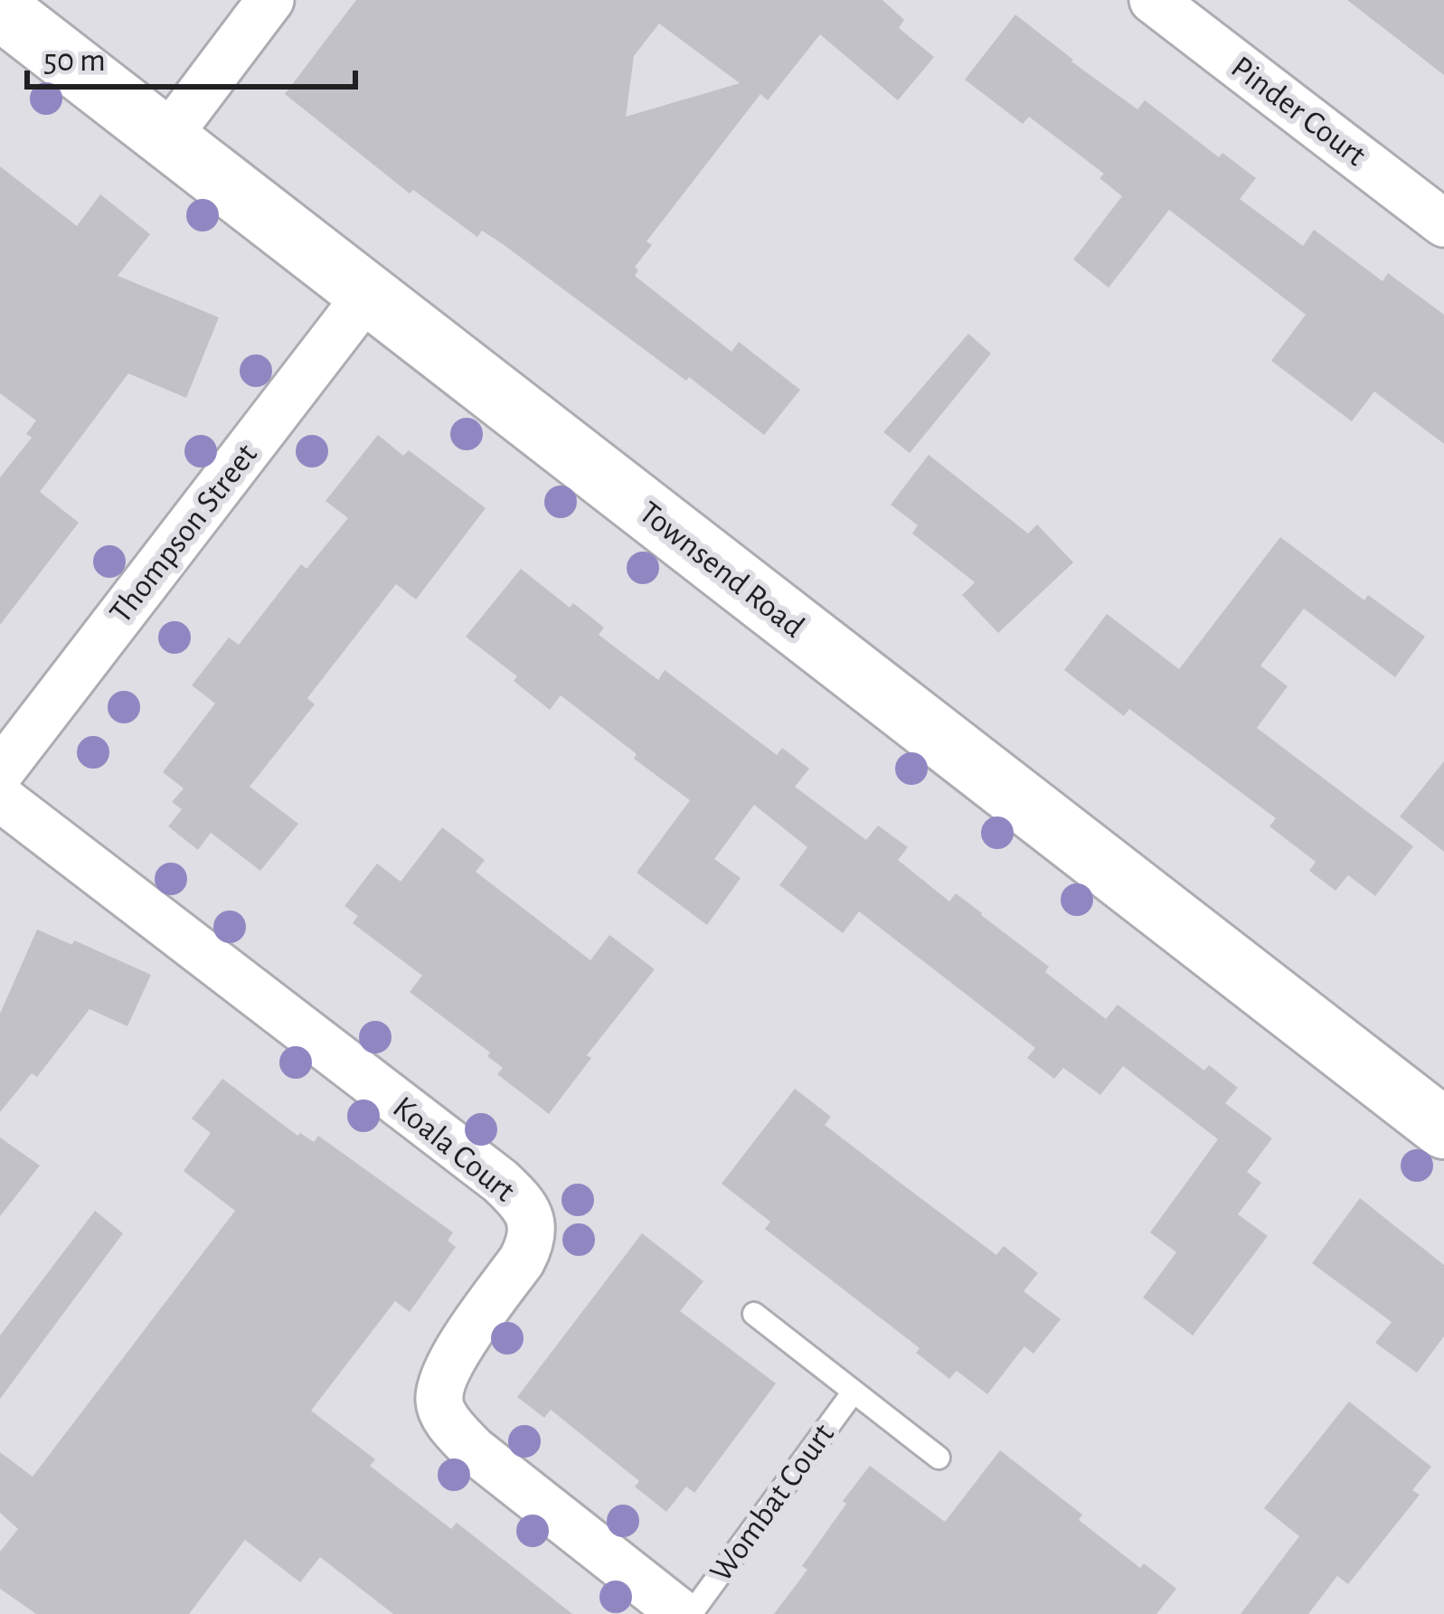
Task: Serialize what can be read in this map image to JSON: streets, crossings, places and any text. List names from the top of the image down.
{
  "streets": {
    "main road": ["Townsend Road"],
    "street": ["Pinder Court", "Thompson Street", "Koala Court"],
    "lane": ["Wombat Court"]
  },
  "crossings": [
    ["Thompson Street", "Townsend Road"]
  ],
  "scale_bar": "50 m"
}
